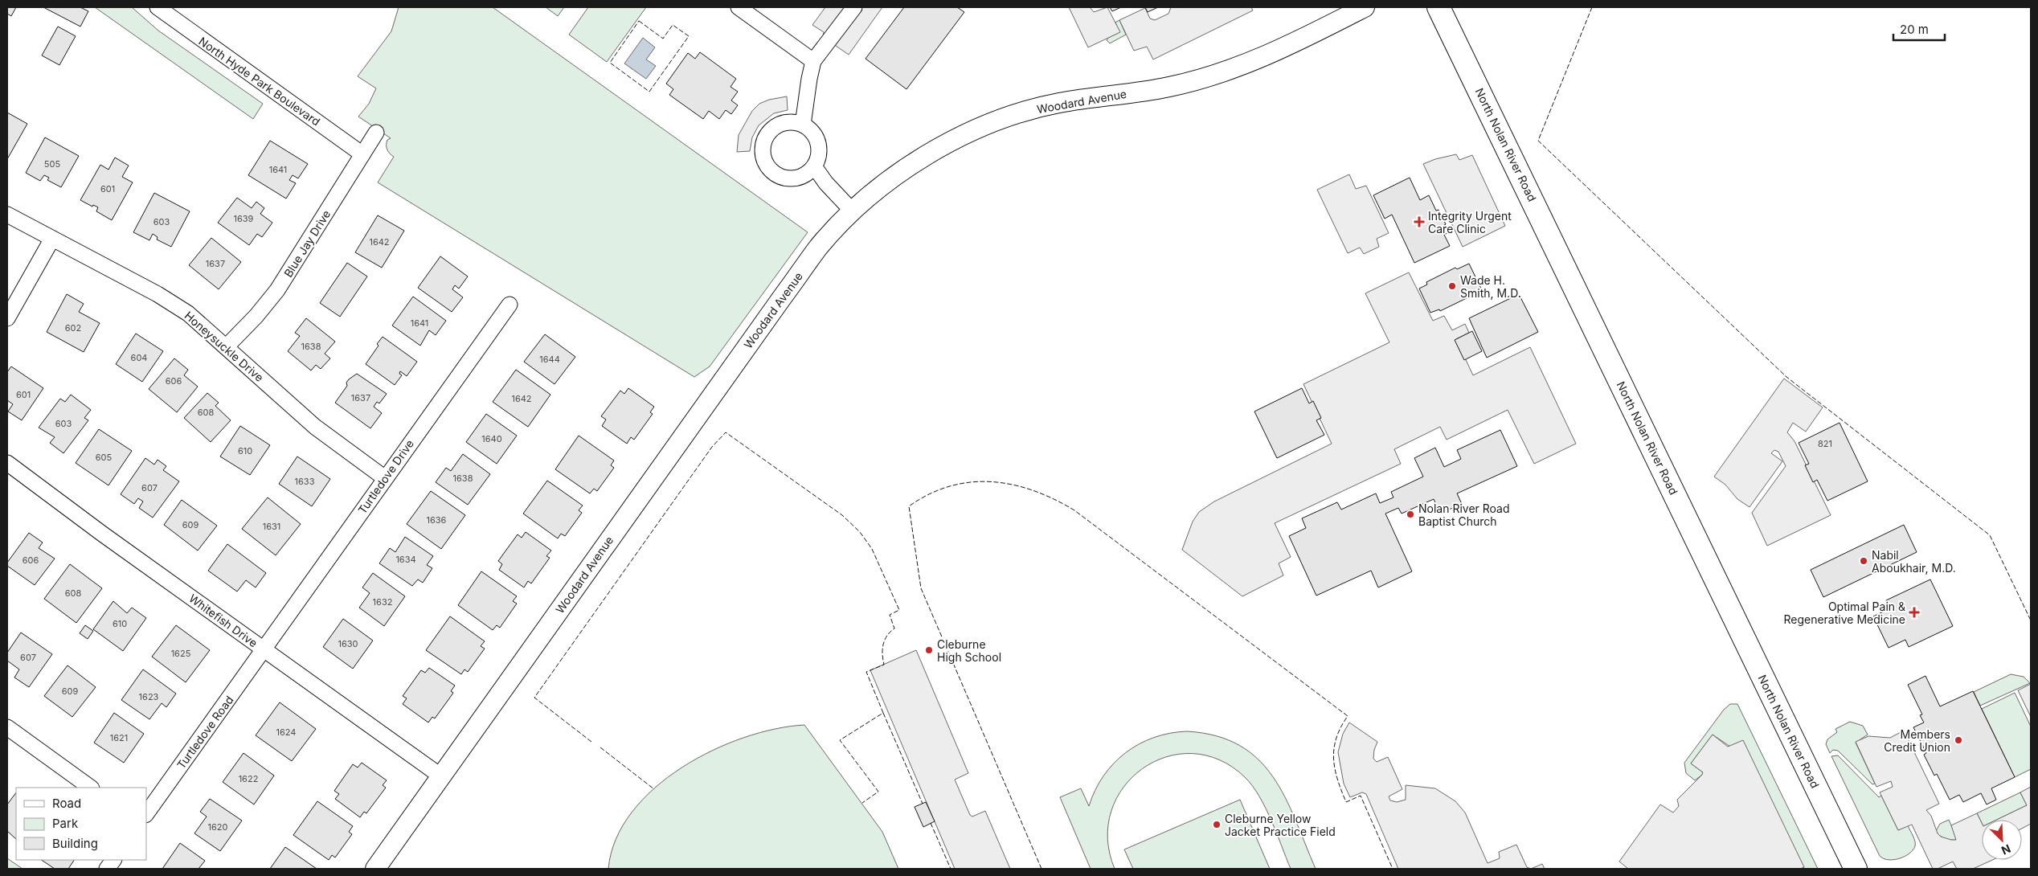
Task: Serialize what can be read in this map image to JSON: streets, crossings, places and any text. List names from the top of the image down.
{
  "streets": {
    "main road": ["North Nolan River Road"],
    "street": [
      "North Hyde Park Boulevard",
      "Woodard Avenue",
      "Blue Jay Drive",
      "Honeysuckle Drive",
      "Turtledove Drive",
      "Whitefish Drive",
      "Turtledove Road"
    ]
  },
  "crossings": [
    ["North Hyde Park Boulevard", "Blue Jay Drive"],
    ["Woodard Avenue", "Whitefish Drive"],
    ["Blue Jay Drive", "Honeysuckle Drive"],
    ["Honeysuckle Drive", "Turtledove Drive"],
    ["Turtledove Drive", "Whitefish Drive"],
    ["Turtledove Drive", "Turtledove Road"],
    ["Whitefish Drive", "Turtledove Road"]
  ],
  "places": {
    "health": ["Integrity Urgent Care Clinic", "Optimal Pain & Regenerative Medicine"],
    "other": [
      "Wade H. Smith, M.D.",
      "Nolan River Road Baptist Church",
      "Nabil Aboukhair, M.D.",
      "Cleburne High School",
      "Members Credit Union",
      "Cleburne Yellow Jacket Practice Field"
    ]
  },
  "house_numbers": [
    "505",
    "1641",
    "601",
    "1639",
    "603",
    "1642",
    "1637",
    "1641",
    "602",
    "1638",
    "604",
    "1644",
    "606",
    "601",
    "1637",
    "1642",
    "608",
    "603",
    "1640",
    "821",
    "610",
    "605",
    "1638",
    "1633",
    "607",
    "1636",
    "609",
    "1631",
    "1634",
    "606",
    "608",
    "1632",
    "610",
    "1630",
    "1625",
    "607",
    "609",
    "1623",
    "1624",
    "1621",
    "1622",
    "1620"
  ],
  "legend": ["Road", "Park", "Building"],
  "scale_bar": "20 m",
  "north": "bottom right"
}
